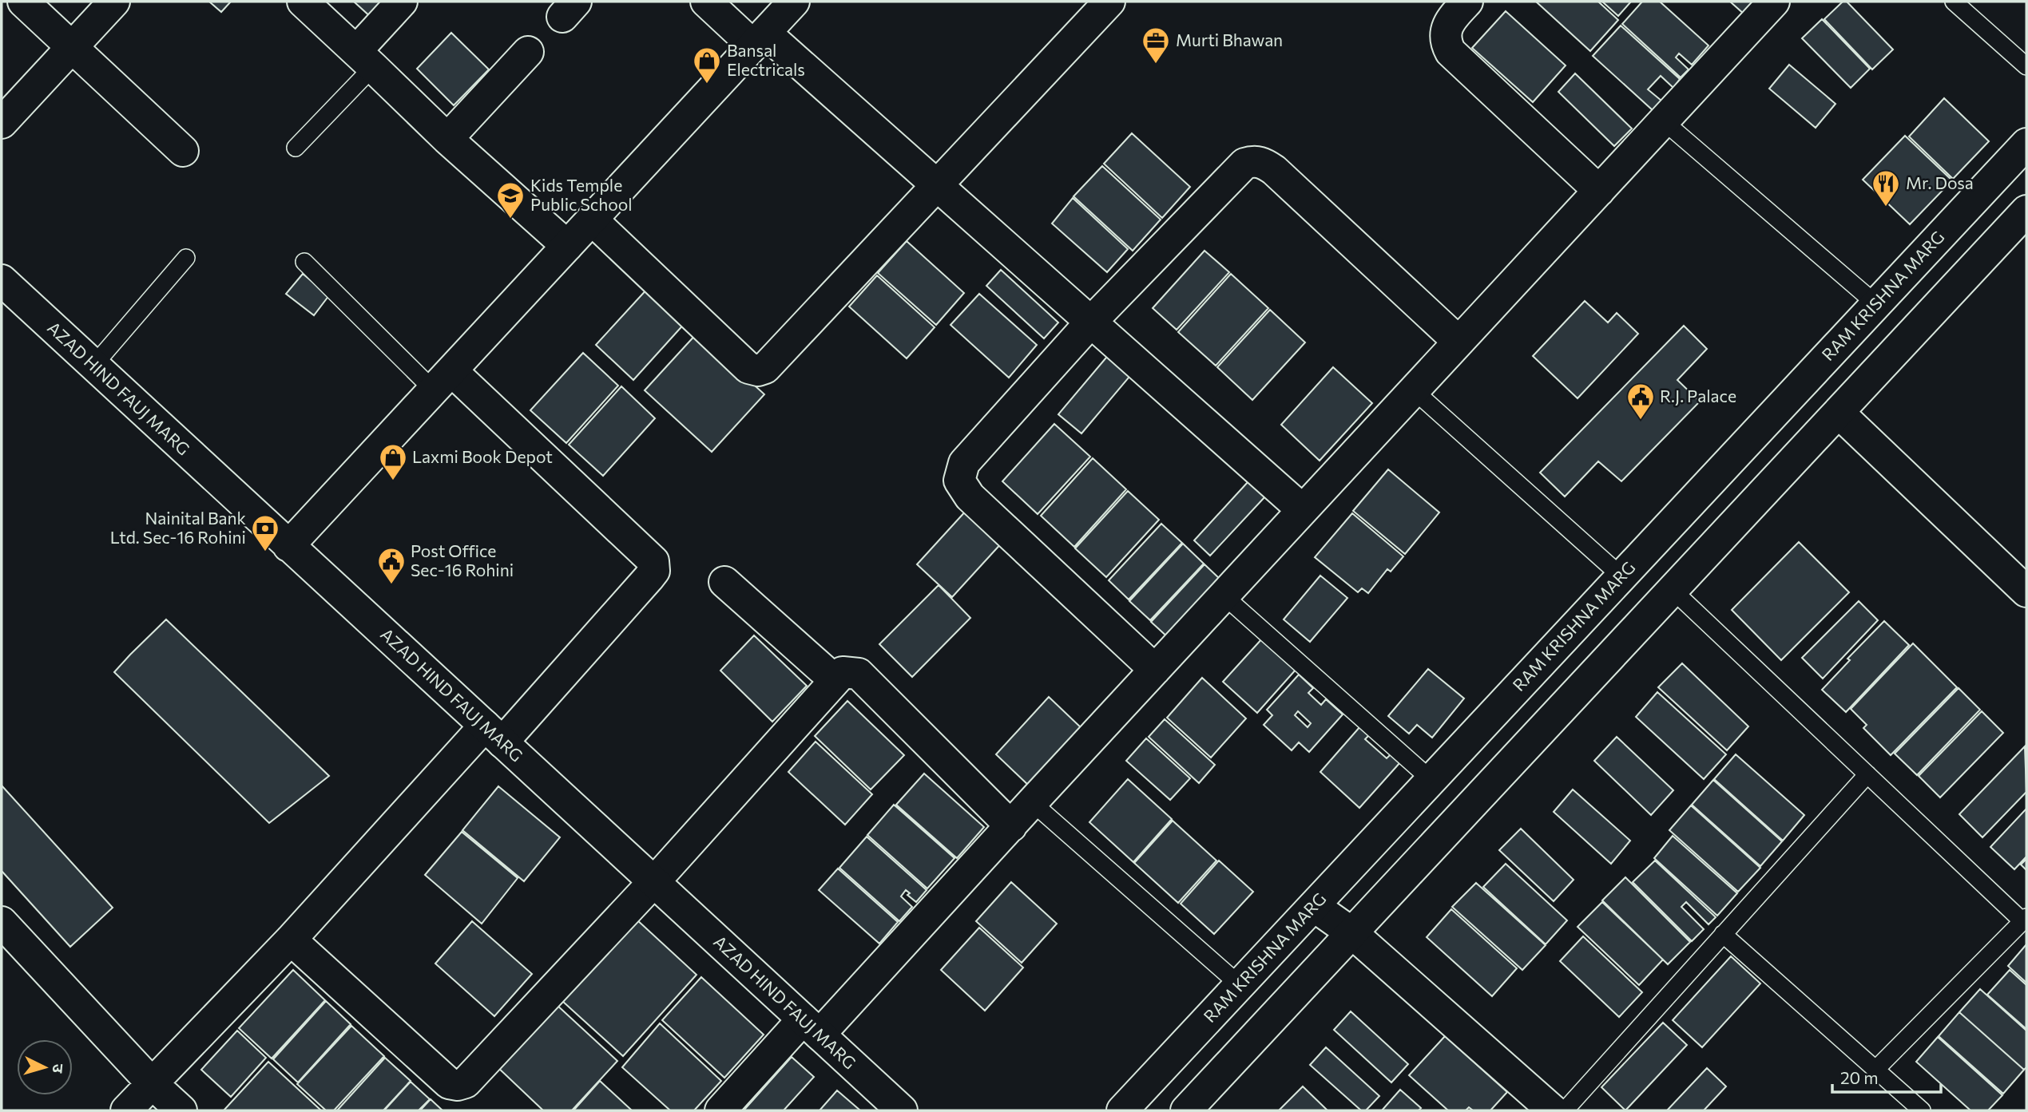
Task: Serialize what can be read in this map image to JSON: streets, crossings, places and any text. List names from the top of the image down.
{
  "streets": {
    "street": ["RAM KRISHNA MARG", "AZAD HIND FAUJ MARG"]
  },
  "places": {
    "office": ["Murti Bhawan"],
    "shop": ["Bansal Electricals", "Laxmi Book Depot"],
    "restaurant": ["Mr. Dosa"],
    "school or university": ["Kids Temple Public School"],
    "public building": ["R.J. Palace", "Post Office Sec-16 Rohini"],
    "bank": ["Nainital Bank Ltd. Sec-16 Rohini"]
  },
  "scale_bar": "20 m",
  "north": "right"
}
